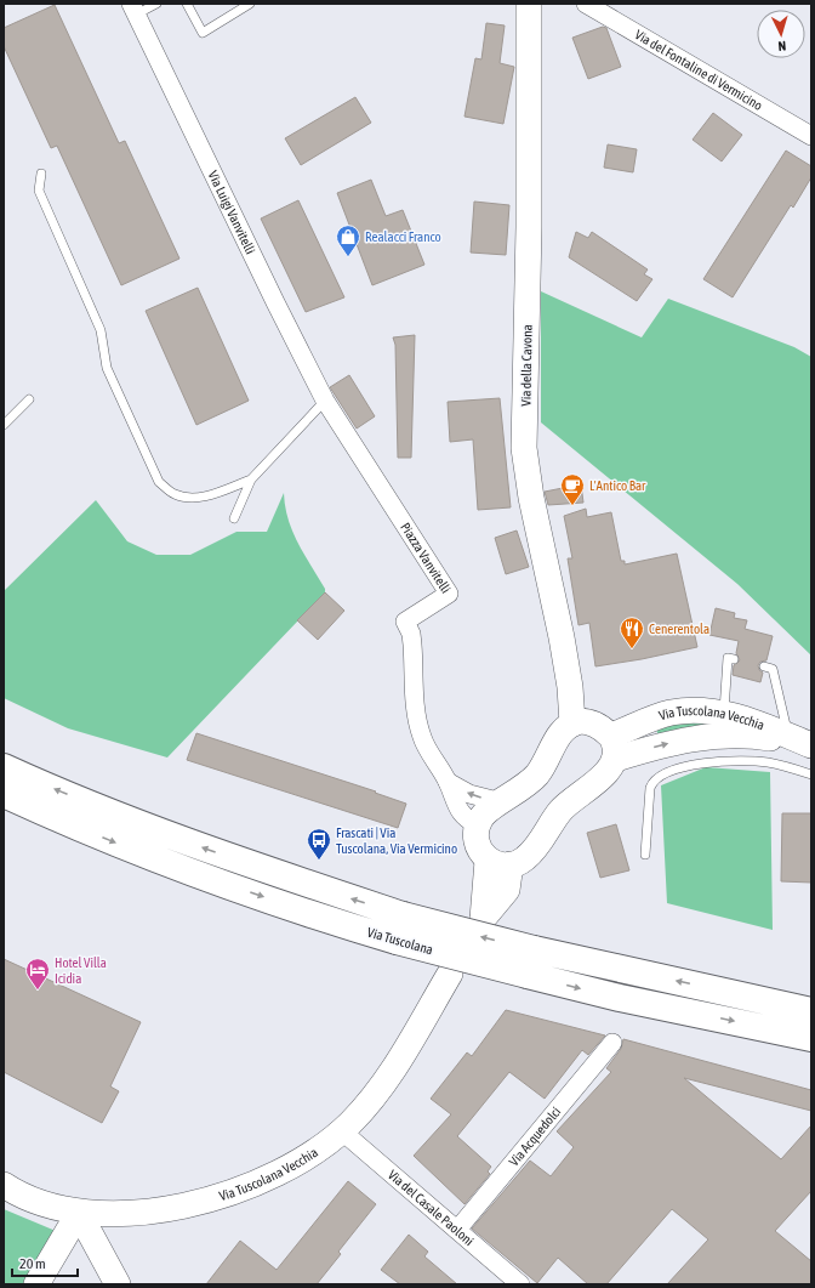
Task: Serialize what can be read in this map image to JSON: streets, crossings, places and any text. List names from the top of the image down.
{
  "streets": {
    "main road": ["Via della Cavona", "Via Tuscolana Vecchia", "Via Tuscolana"],
    "street": [
      "Via del Fontaline di Vermicino",
      "Via Luigi Vanvitelli",
      "Piazza Vanvitelli",
      "Via Acquedolci",
      "Via del Casale Paoloni"
    ]
  },
  "crossings": [
    ["Via Luigi Vanvitelli", "Piazza Vanvitelli"],
    ["Via Tuscolana Vecchia", "Via del Casale Paoloni"],
    ["Via Acquedolci", "Via del Casale Paoloni"]
  ],
  "places": {
    "shop": ["Realacci Franco"],
    "cafe": ["L'Antico Bar"],
    "restaurant": ["Cenerentola"],
    "bus stop": ["Frascati | Via Tuscolana, Via Vermicino"],
    "hotel": ["Hotel Villa Icidia"]
  },
  "scale_bar": "20 m",
  "north": "bottom"
}
